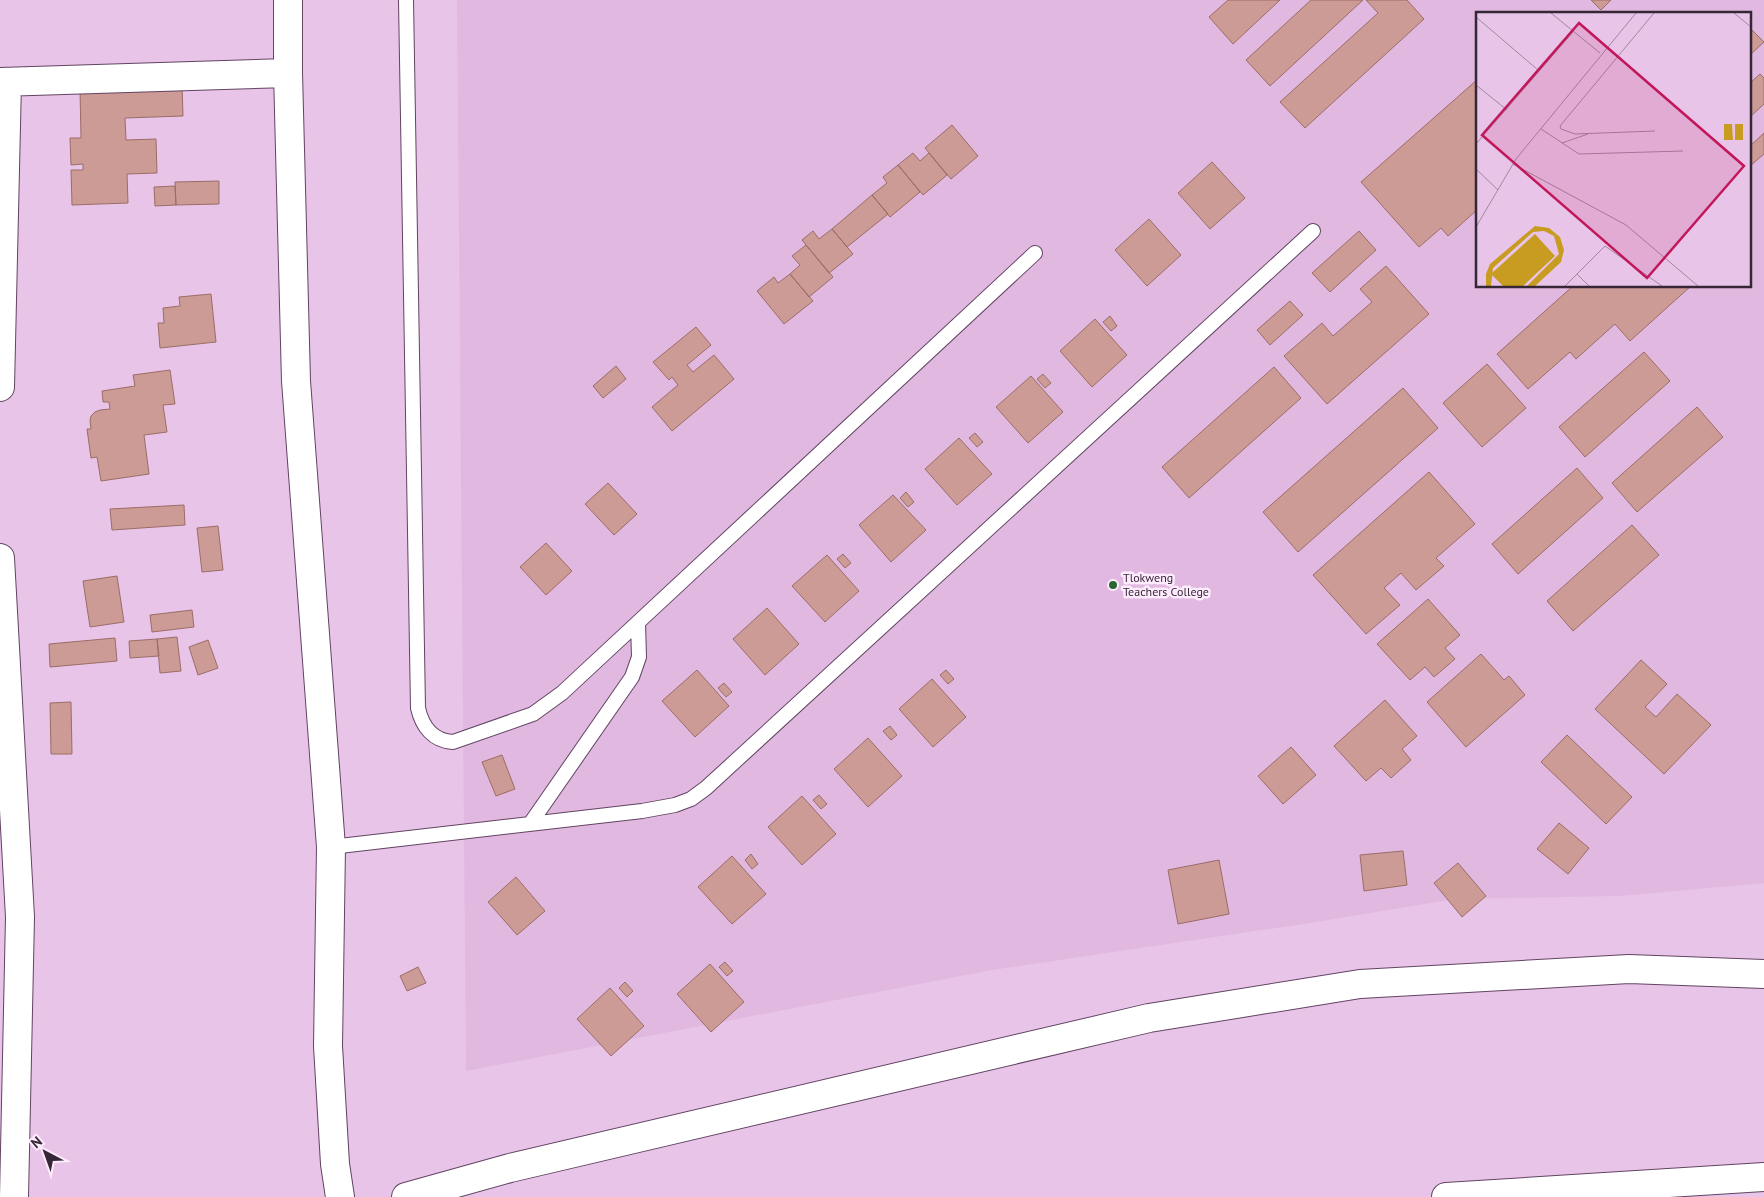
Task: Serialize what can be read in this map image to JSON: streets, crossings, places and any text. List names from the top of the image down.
{
  "places": ["Tlokweng Teachers College"],
  "north": "top left"
}
